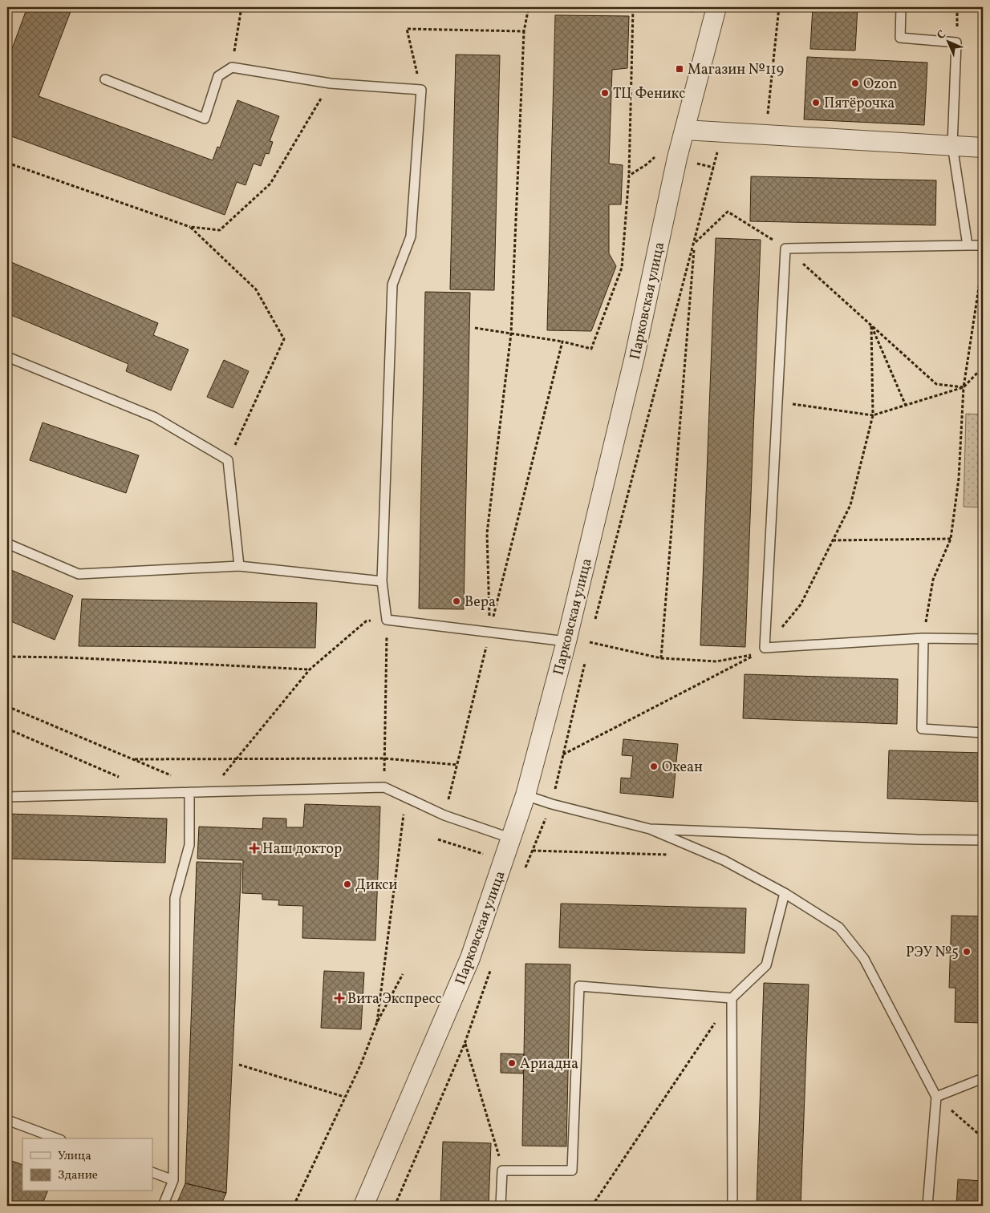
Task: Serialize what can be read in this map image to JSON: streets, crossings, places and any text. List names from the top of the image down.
{
  "streets": {
    "street": ["Парковская улица"]
  },
  "places": {
    "transit": ["Магазин №119"],
    "other": [
      "Ozon",
      "ТЦ Феникс",
      "Пятёрочка",
      "Вера",
      "Океан",
      "Дикси",
      "РЭУ №5",
      "Ариадна"
    ],
    "health": ["Наш доктор", "Вита Экспресс"]
  },
  "legend": ["Улица", "Здание"],
  "north": "top left"
}
